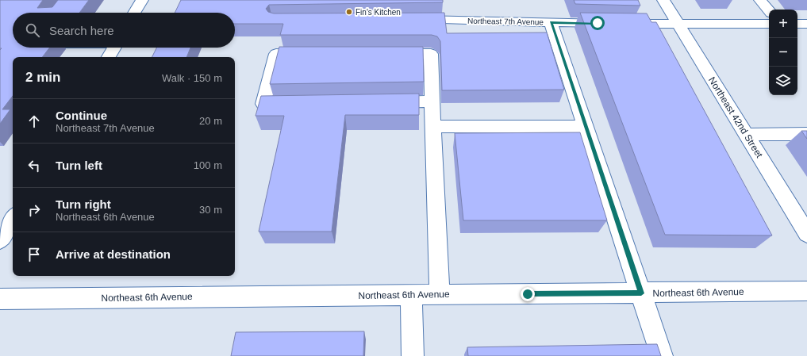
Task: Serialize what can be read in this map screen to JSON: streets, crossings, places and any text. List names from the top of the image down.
{
  "streets": {
    "street": ["Northeast 7th Avenue", "Northeast 42nd Street", "Northeast 6th Avenue"]
  },
  "crossings": [
    ["Northeast 7th Avenue", "Northeast 42nd Street"]
  ],
  "places": ["Fin's Kitchen"],
  "page": {
    "map_buttons": ["+", "−"],
    "search": "Search here",
    "heading": ["2 min", "Walk · 150 m"],
    "list": [
      ["Continue", "Northeast 7th Avenue", "20 m"],
      ["Turn left", "100 m"],
      ["Turn right", "Northeast 6th Avenue", "30 m"],
      "Arrive at destination"
    ]
  }
}
